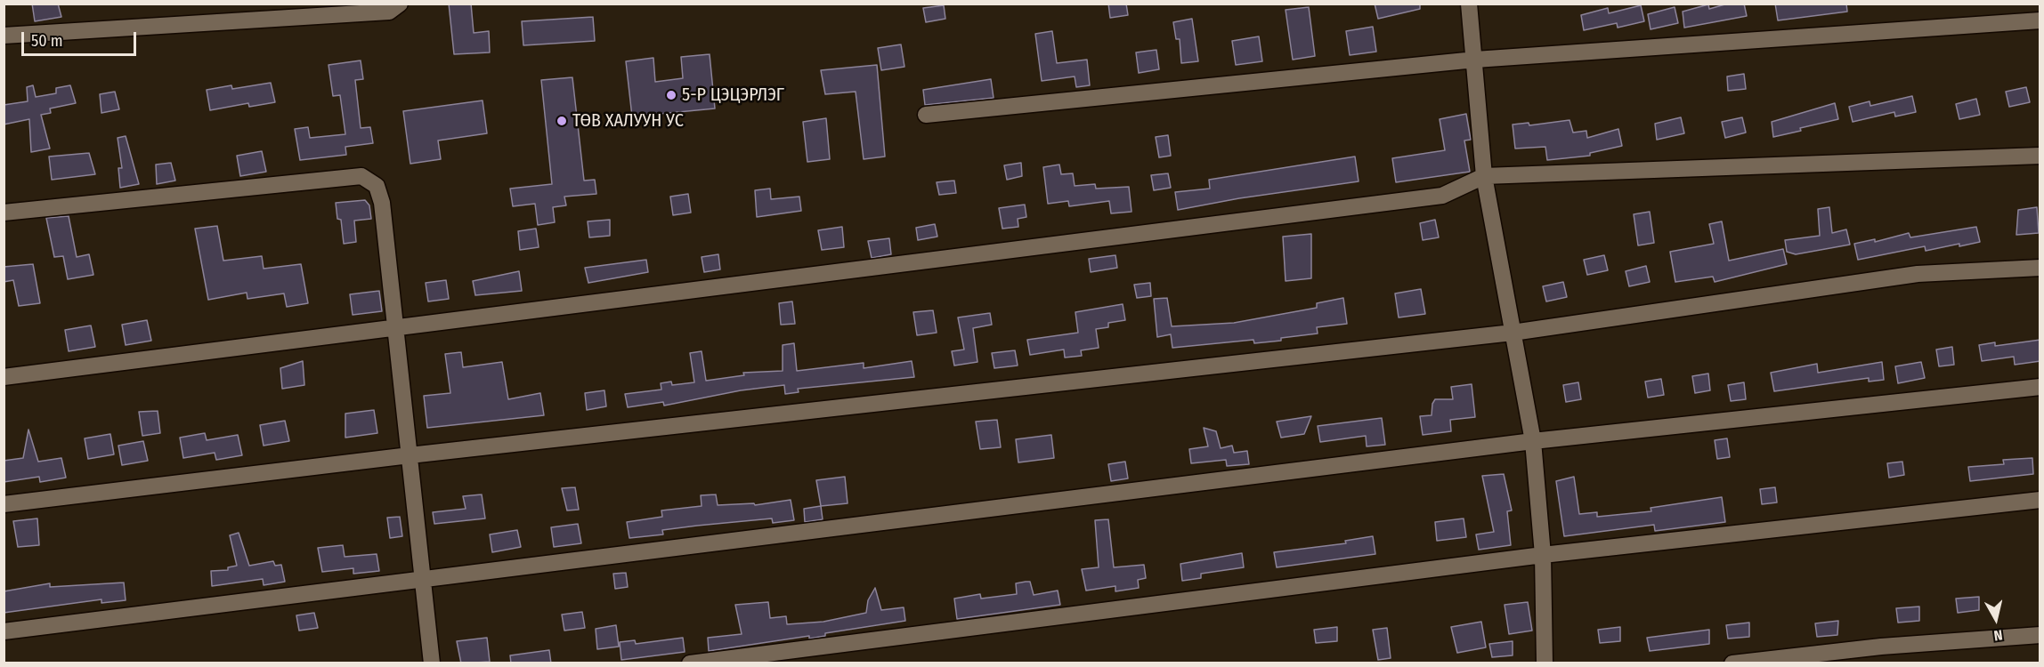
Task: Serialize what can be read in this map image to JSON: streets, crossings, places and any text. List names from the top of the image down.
{
  "places": ["5-Р ЦЭЦЭРЛЭГ", "ТӨВ ХАЛУУН УС"],
  "scale_bar": "50 m",
  "north": "bottom"
}
